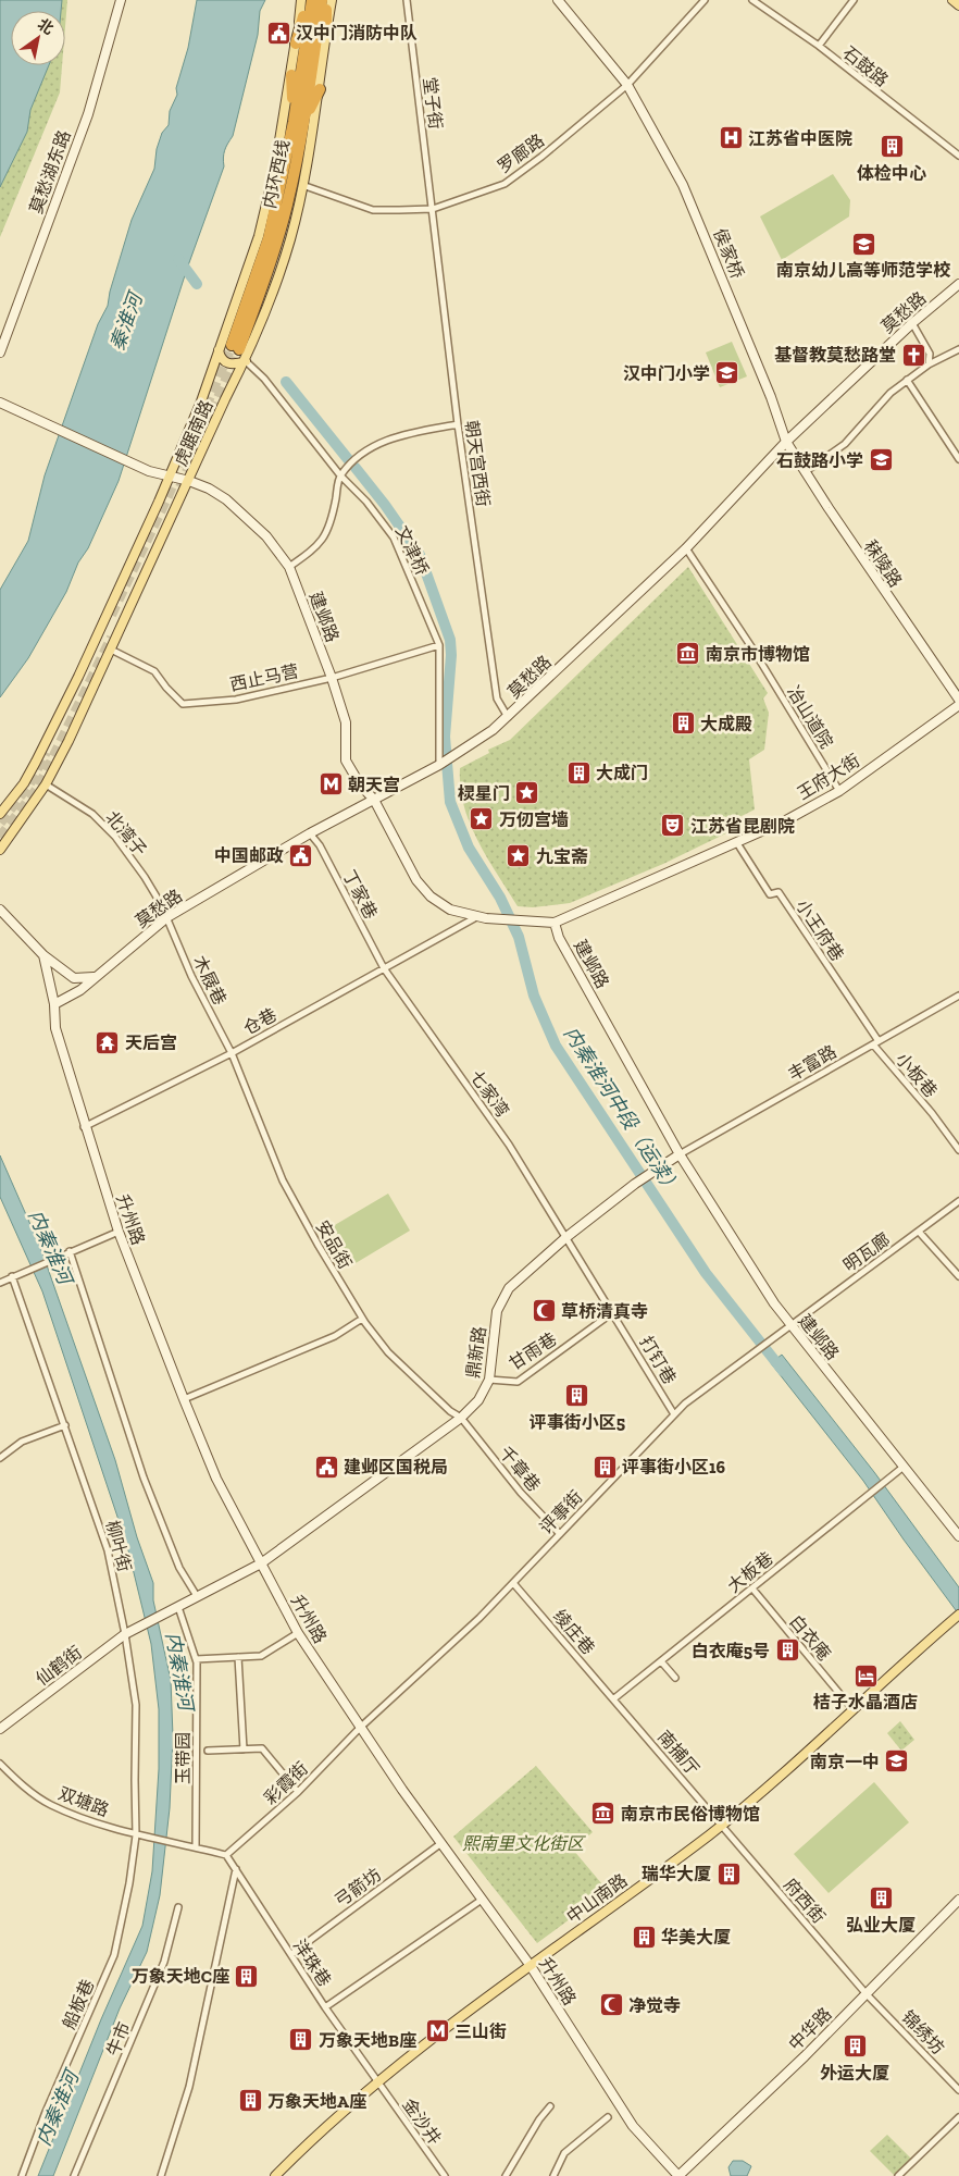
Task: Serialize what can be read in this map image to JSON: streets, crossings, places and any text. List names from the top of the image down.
{
  "streets": {
    "highway": ["内环西线"],
    "main road": [
      "莫愁湖东路",
      "侯家桥",
      "莫愁路",
      "虎踞南路",
      "秣陵路",
      "建邺路",
      "王府大街",
      "升州路",
      "鼎新路",
      "仙鹤街",
      "中山南路",
      "中华路"
    ],
    "street": [
      "石鼓路",
      "堂子街",
      "罗廊路",
      "朝天宫西街",
      "文津桥",
      "西止马营",
      "冶山道院",
      "北湾子",
      "丁家巷",
      "小王府巷",
      "木屐巷",
      "仓巷",
      "丰富路",
      "小板巷",
      "七家湾",
      "安品街",
      "明瓦廊",
      "甘雨巷",
      "打钉巷",
      "千章巷",
      "评事街",
      "柳叶街",
      "大板巷",
      "绫庄巷",
      "白衣庵",
      "南捕厅",
      "玉带园",
      "彩霞街",
      "双塘路",
      "弓箭坊",
      "府西街",
      "洋珠巷",
      "船板巷",
      "锦绣坊",
      "牛市",
      "金沙井"
    ]
  },
  "crossings": [
    ["堂子街", "罗廊路"],
    ["堂子街", "朝天宫西街"],
    ["罗廊路", "侯家桥"],
    ["罗廊路", "虎踞南路"],
    ["罗廊路", "朝天宫西街"],
    ["侯家桥", "莫愁路"],
    ["侯家桥", "秣陵路"],
    ["莫愁路", "朝天宫西街"],
    ["莫愁路", "文津桥"],
    ["莫愁路", "秣陵路"],
    ["莫愁路", "建邺路"],
    ["莫愁路", "冶山道院"],
    ["莫愁路", "北湾子"],
    ["莫愁路", "丁家巷"],
    ["莫愁路", "木屐巷"],
    ["莫愁路", "升州路"],
    ["虎踞南路", "文津桥"],
    ["虎踞南路", "建邺路"],
    ["虎踞南路", "西止马营"],
    ["虎踞南路", "北湾子"],
    ["文津桥", "西止马营"],
    ["建邺路", "西止马营"],
    ["建邺路", "王府大街"],
    ["建邺路", "仓巷"],
    ["建邺路", "丰富路"],
    ["建邺路", "明瓦廊"],
    ["建邺路", "鼎新路"],
    ["建邺路", "评事街"],
    ["建邺路", "大板巷"],
    ["冶山道院", "王府大街"],
    ["王府大街", "小王府巷"],
    ["北湾子", "木屐巷"],
    ["丁家巷", "仓巷"],
    ["丁家巷", "七家湾"],
    ["小王府巷", "丰富路"],
    ["小王府巷", "小板巷"],
    ["木屐巷", "仓巷"],
    ["木屐巷", "安品街"],
    ["仓巷", "七家湾"],
    ["仓巷", "升州路"],
    ["仓巷", "安品街"],
    ["丰富路", "小板巷"],
    ["丰富路", "鼎新路"],
    ["七家湾", "鼎新路"],
    ["七家湾", "打钉巷"],
    ["升州路", "鼎新路"],
    ["升州路", "评事街"],
    ["升州路", "彩霞街"],
    ["升州路", "弓箭坊"],
    ["升州路", "中山南路"],
    ["升州路", "中华路"],
    ["安品街", "鼎新路"],
    ["安品街", "千章巷"],
    ["明瓦廊", "评事街"],
    ["甘雨巷", "鼎新路"],
    ["甘雨巷", "打钉巷"],
    ["鼎新路", "打钉巷"],
    ["鼎新路", "千章巷"],
    ["打钉巷", "评事街"],
    ["千章巷", "评事街"],
    ["评事街", "绫庄巷"],
    ["评事街", "彩霞街"],
    ["柳叶街", "仙鹤街"],
    ["柳叶街", "双塘路"],
    ["柳叶街", "船板巷"],
    ["大板巷", "绫庄巷"],
    ["大板巷", "白衣庵"],
    ["大板巷", "南捕厅"],
    ["绫庄巷", "南捕厅"],
    ["仙鹤街", "玉带园"],
    ["南捕厅", "中山南路"],
    ["南捕厅", "府西街"],
    ["玉带园", "双塘路"],
    ["彩霞街", "洋珠巷"],
    ["双塘路", "船板巷"],
    ["弓箭坊", "洋珠巷"],
    ["中山南路", "府西街"],
    ["中山南路", "洋珠巷"],
    ["中山南路", "金沙井"],
    ["府西街", "中华路"],
    ["府西街", "锦绣坊"],
    ["洋珠巷", "金沙井"],
    ["中华路", "锦绣坊"]
  ],
  "water": ["秦淮河", "内秦淮河中段（运渎）", "内秦淮河"],
  "parks": ["熙南里文化街区"],
  "places": {
    "public building": ["汉中门消防中队", "中国邮政", "建邺区国税局"],
    "hospital": ["江苏省中医院"],
    "building": [
      "体检中心",
      "大成殿",
      "大成门",
      "评事街小区5",
      "评事街小区16",
      "白衣庵5号",
      "瑞华大厦",
      "弘业大厦",
      "华美大厦",
      "万象天地C座",
      "万象天地B座",
      "外运大厦",
      "万象天地A座"
    ],
    "school or university": [
      "南京幼儿高等师范学校",
      "汉中门小学",
      "石鼓路小学",
      "南京一中"
    ],
    "church": ["基督教莫愁路堂"],
    "museum": ["南京市博物馆", "南京市民俗博物馆"],
    "metro station": ["朝天宫", "三山街"],
    "place": ["棂星门", "万仞宫墙", "九宝斋"],
    "theatre": ["江苏省昆剧院"],
    "temple": ["天后宫"],
    "mosque": ["草桥清真寺", "净觉寺"],
    "hotel": ["桔子水晶酒店"]
  },
  "north": "top right"
}
